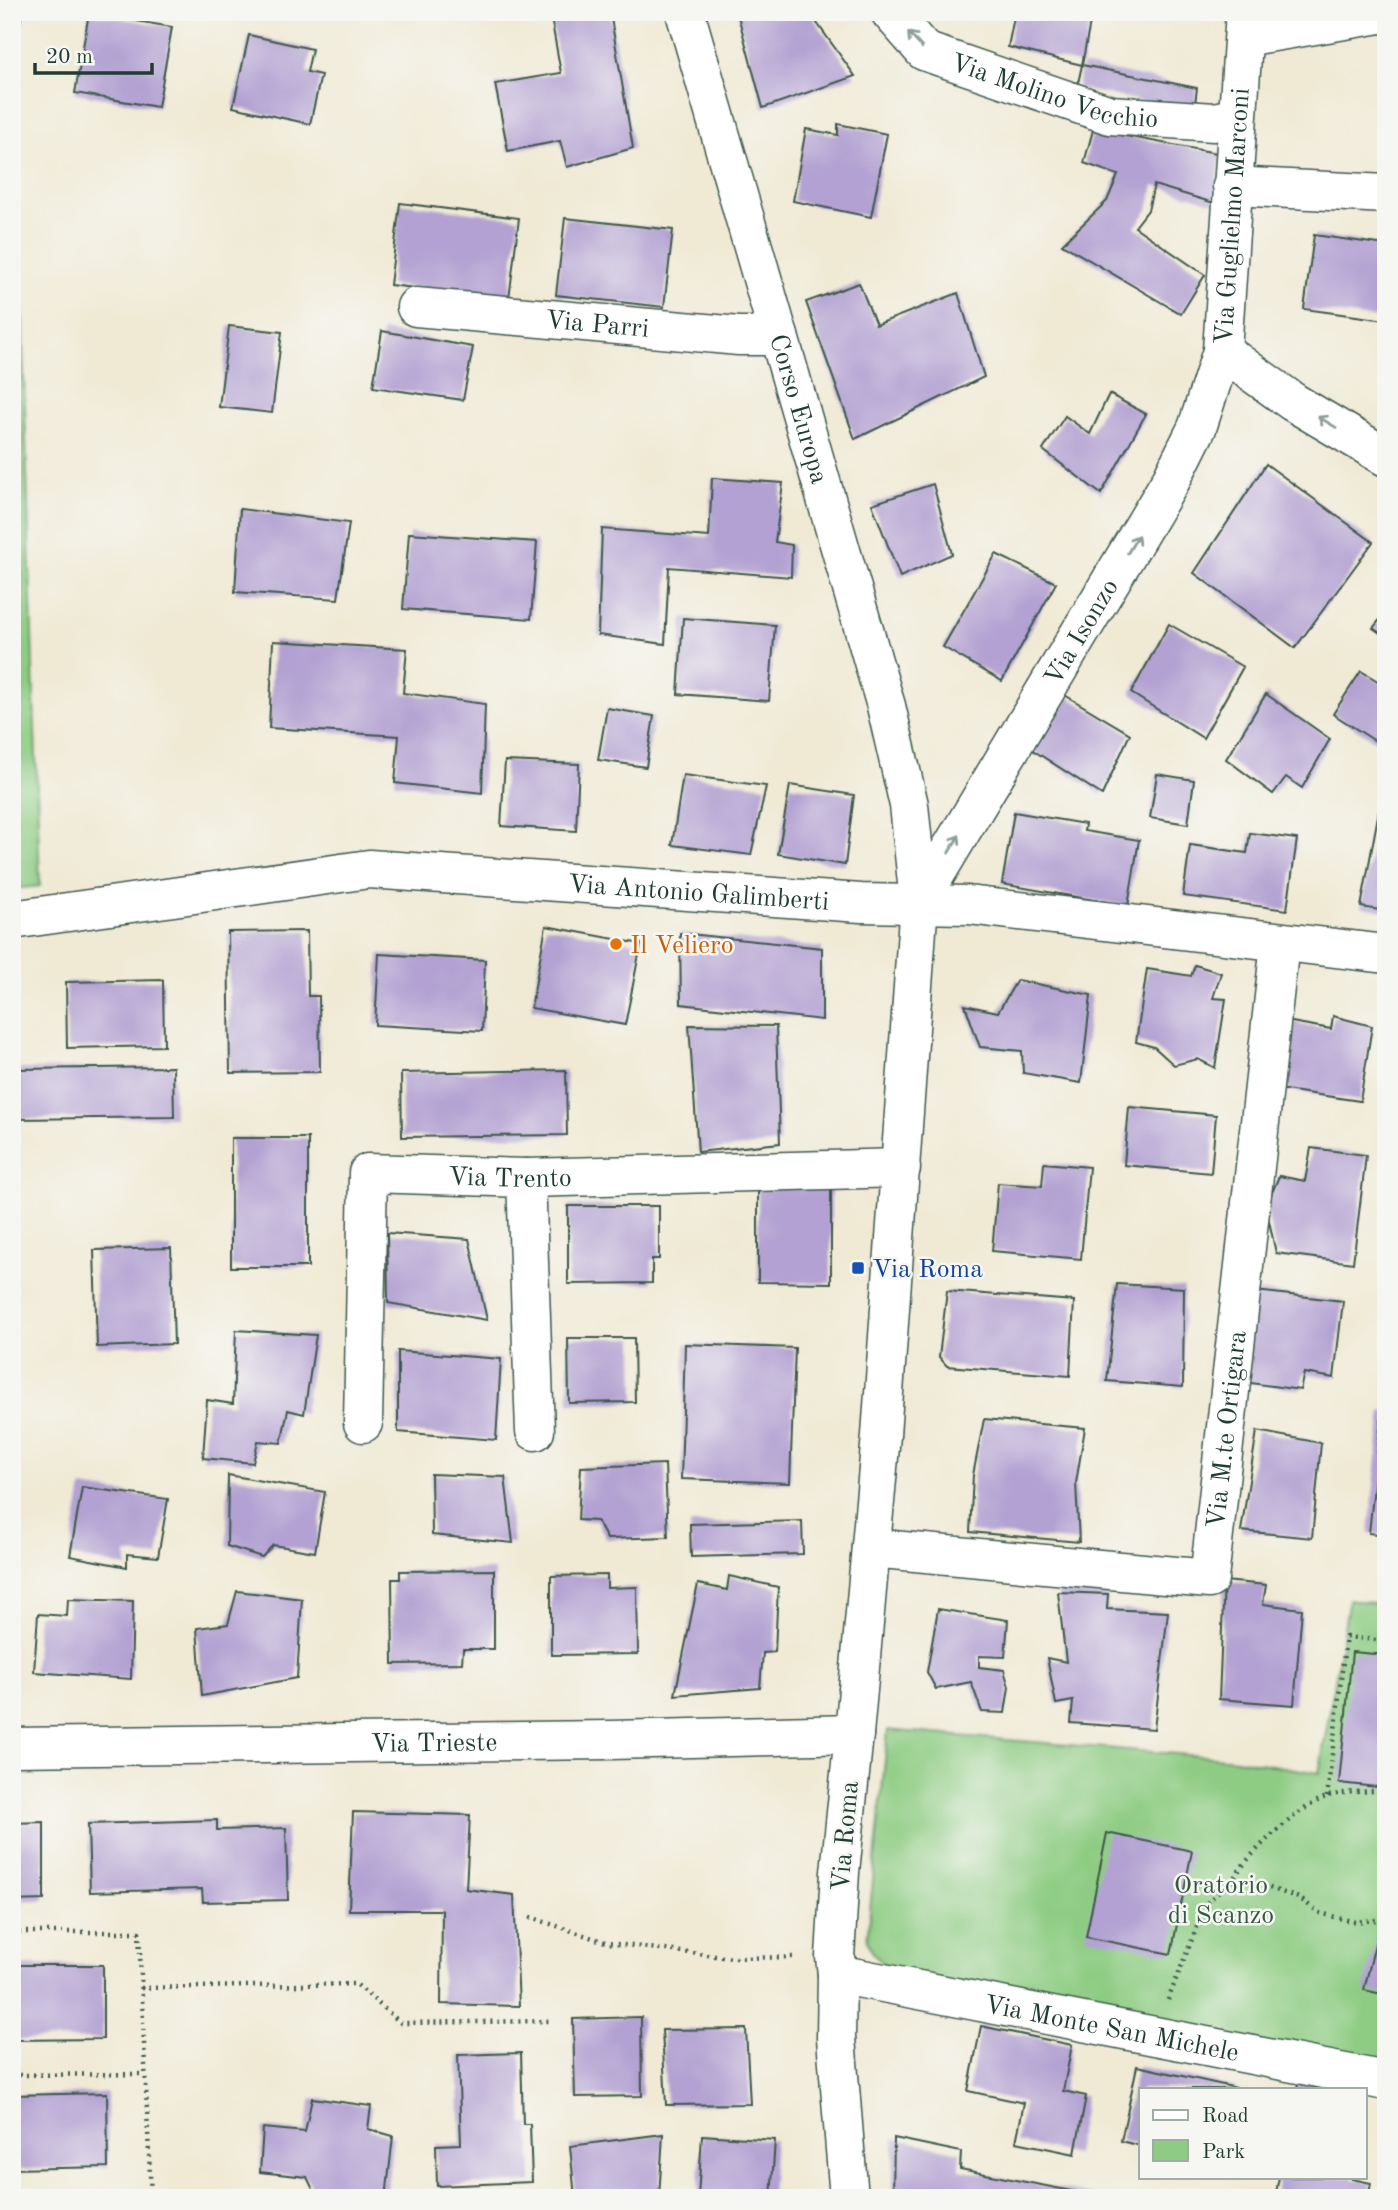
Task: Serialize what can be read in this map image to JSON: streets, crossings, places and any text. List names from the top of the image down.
{
  "streets": {
    "street": [
      "Via Molino Vecchio",
      "Via Guglielmo Marconi",
      "Via Parri",
      "Corso Europa",
      "Via Isonzo",
      "Via Antonio Galimberti",
      "Via Trento",
      "Via M.te Ortigara",
      "Via Trieste",
      "Via Roma",
      "Via Monte San Michele"
    ]
  },
  "crossings": [
    ["Via Molino Vecchio", "Via Guglielmo Marconi"],
    ["Via Guglielmo Marconi", "Via Isonzo"],
    ["Via Parri", "Corso Europa"],
    ["Corso Europa", "Via Roma"],
    ["Via Isonzo", "Via Antonio Galimberti"],
    ["Via Isonzo", "Via Roma"],
    ["Via Antonio Galimberti", "Via M.te Ortigara"],
    ["Via Antonio Galimberti", "Via Roma"],
    ["Via Trento", "Via Roma"],
    ["Via M.te Ortigara", "Via Roma"],
    ["Via Trieste", "Via Roma"],
    ["Via Roma", "Via Monte San Michele"]
  ],
  "one_way": ["Via Molino Vecchio", "Via Guglielmo Marconi", "Via Isonzo"],
  "parks": ["Oratorio di Scanzo"],
  "places": {
    "other": ["Il Veliero"],
    "transit": ["Via Roma"]
  },
  "legend": ["Road", "Park"],
  "scale_bar": "20 m"
}
